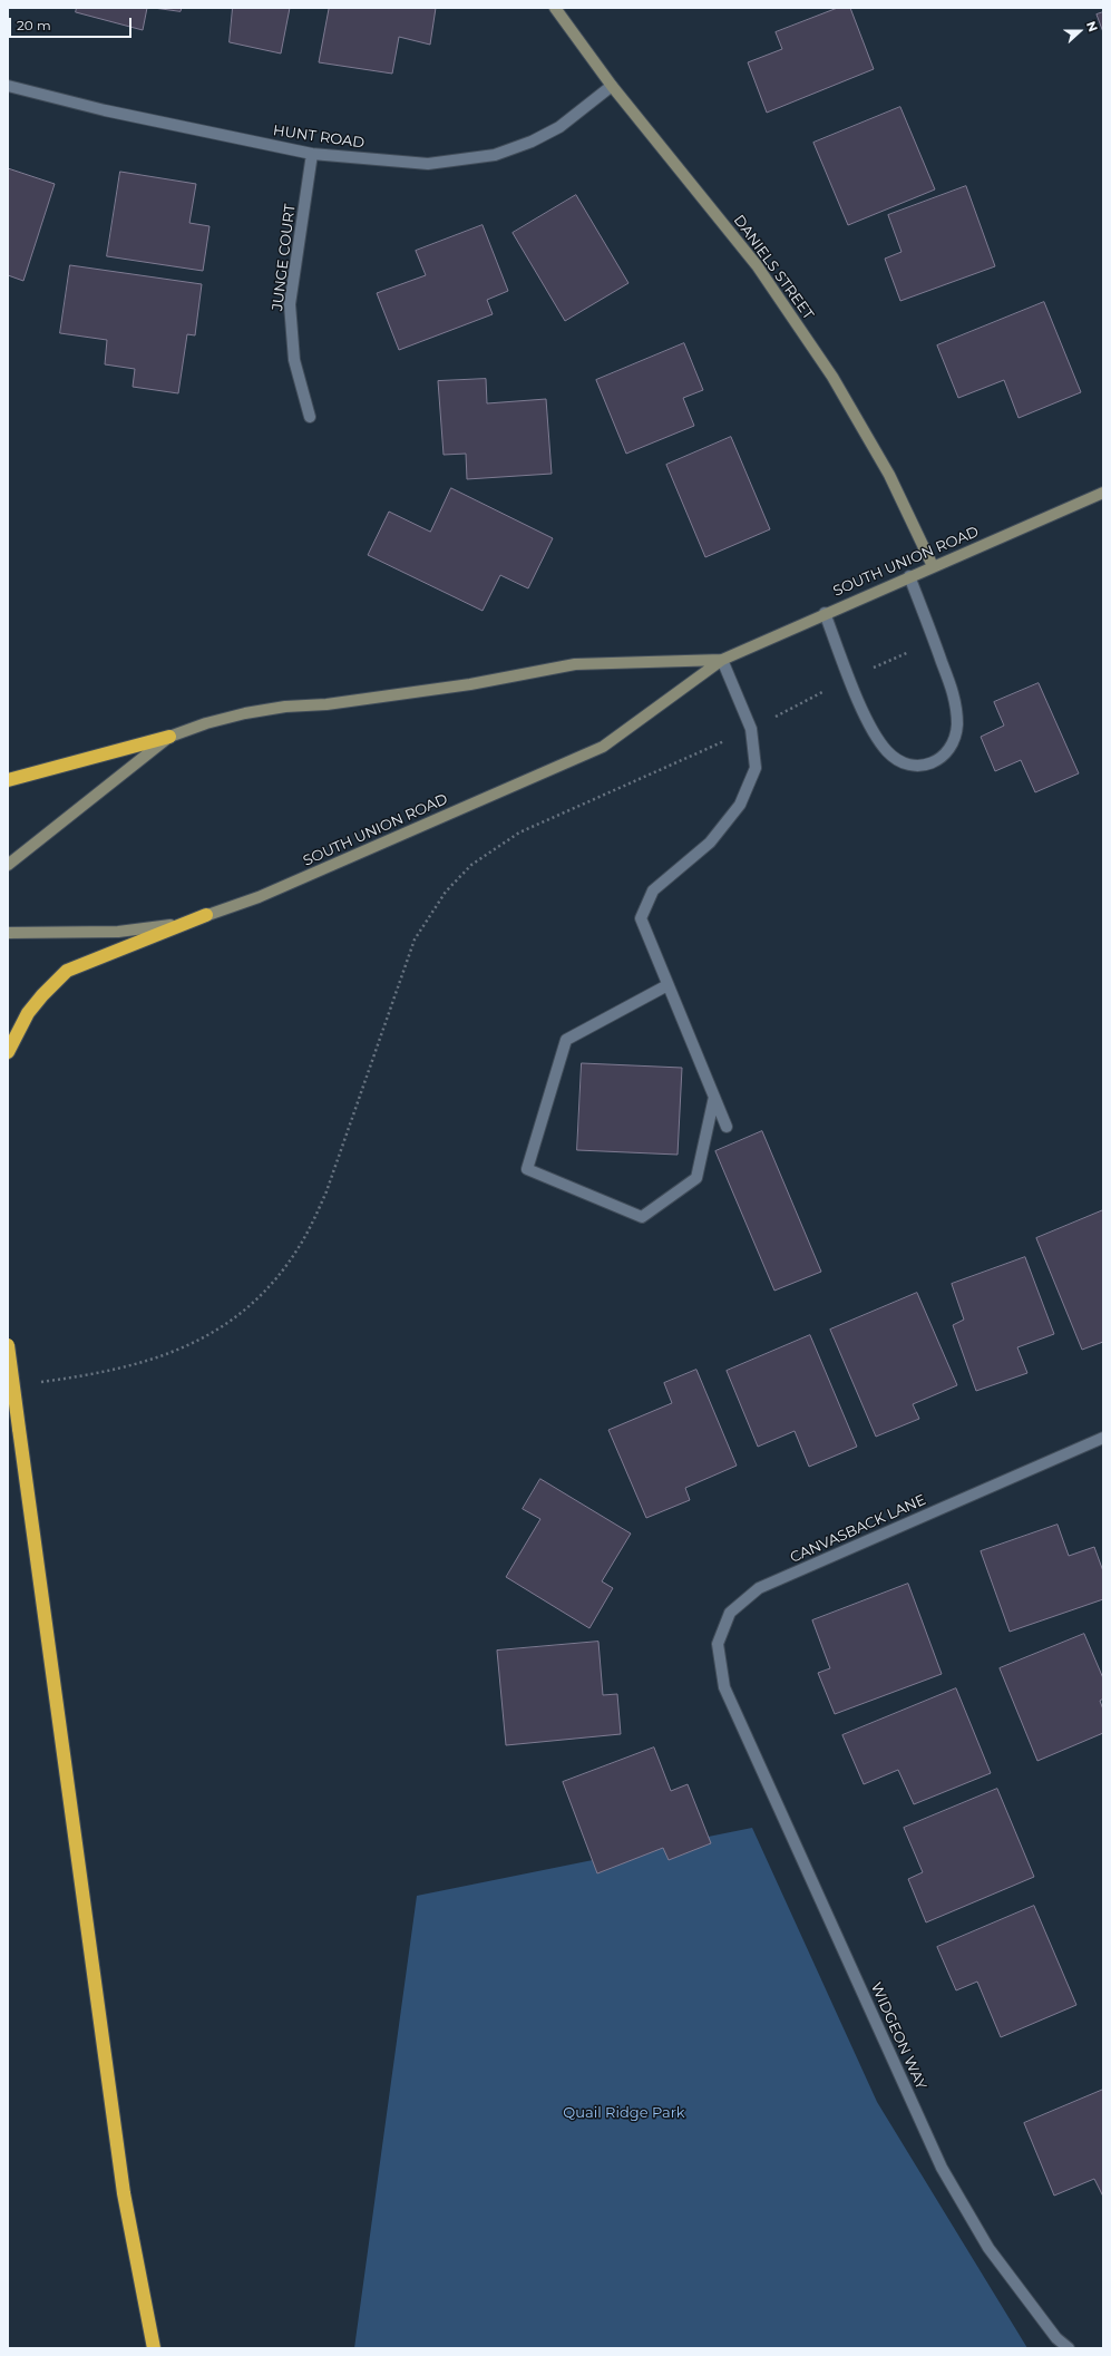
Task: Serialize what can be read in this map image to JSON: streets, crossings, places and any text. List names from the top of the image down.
{
  "streets": {
    "street": [
      "HUNT ROAD",
      "JUNGE COURT",
      "DANIELS STREET",
      "SOUTH UNION ROAD",
      "CANVASBACK LANE",
      "WIDGEON WAY"
    ]
  },
  "crossings": [
    ["HUNT ROAD", "JUNGE COURT"],
    ["HUNT ROAD", "DANIELS STREET"],
    ["DANIELS STREET", "SOUTH UNION ROAD"],
    ["CANVASBACK LANE", "WIDGEON WAY"]
  ],
  "parks": ["Quail Ridge Park"],
  "scale_bar": "20 m",
  "north": "right"
}
